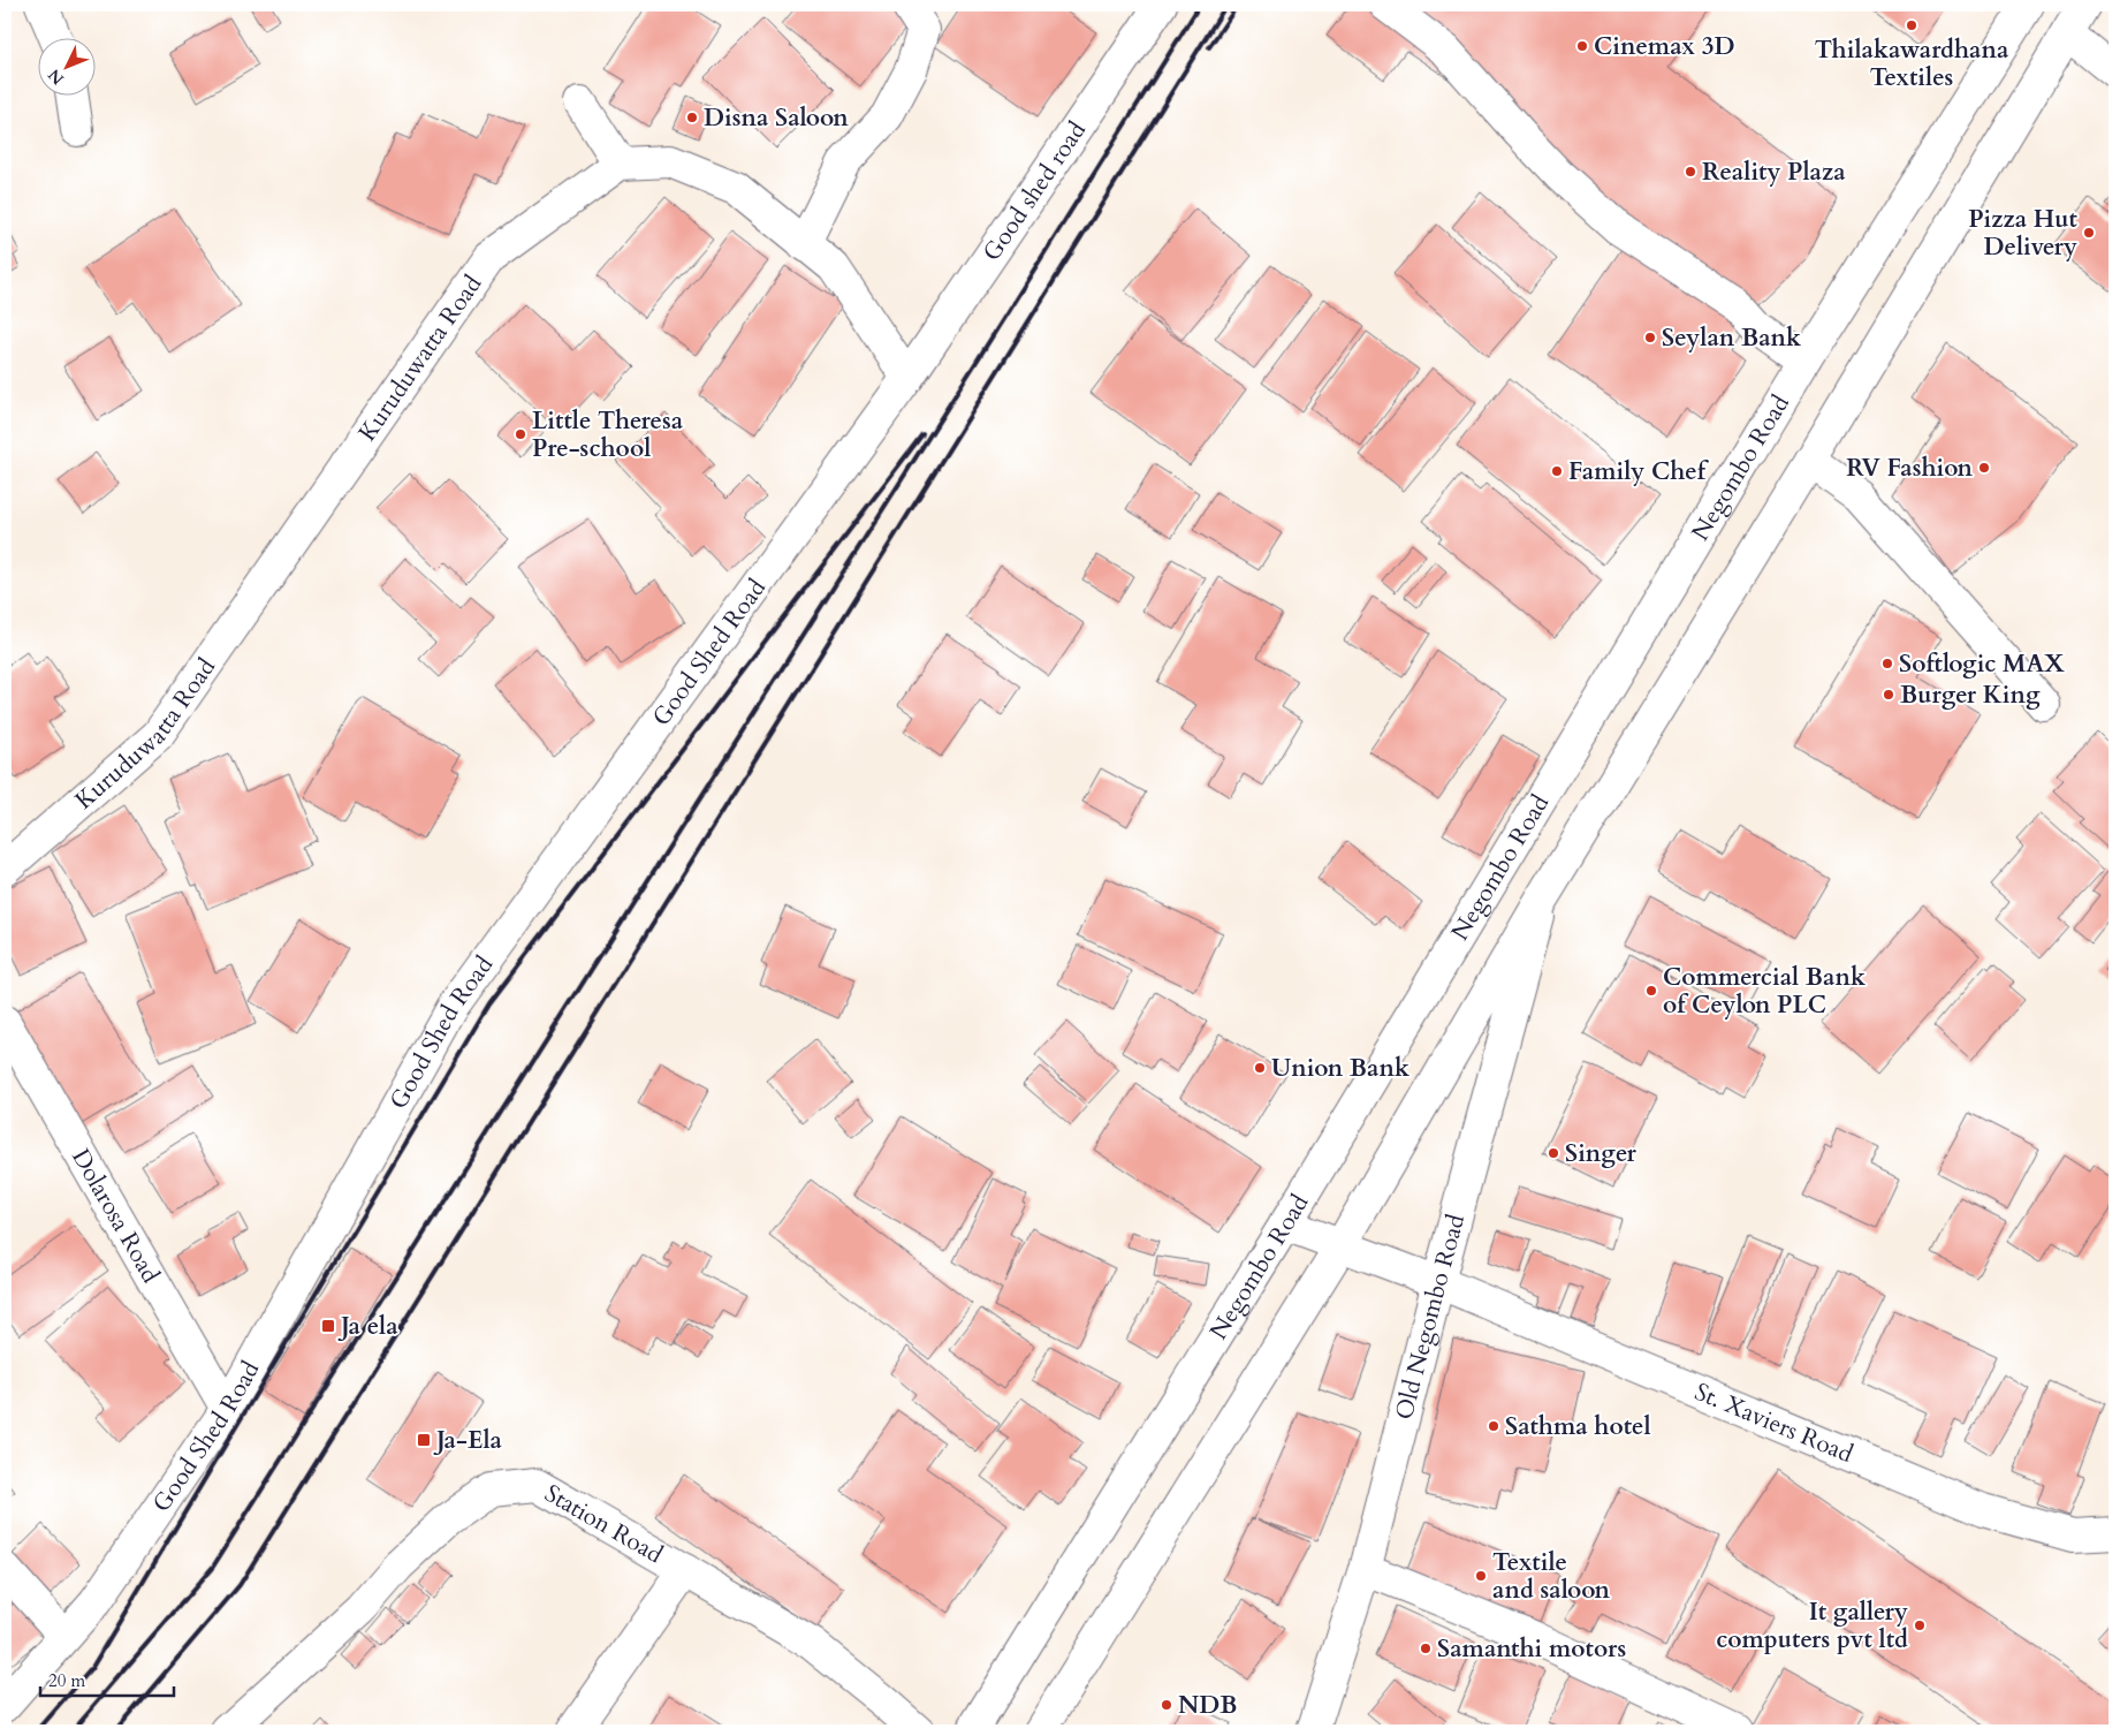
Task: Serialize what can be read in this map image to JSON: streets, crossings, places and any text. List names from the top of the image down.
{
  "streets": {
    "main road": [
      "Good shed road",
      "Kuruduwatta Road",
      "Negombo Road",
      "Good Shed Road",
      "Dolarosa Road",
      "Old Negombo Road",
      "St. Xaviers Road",
      "Station Road"
    ]
  },
  "crossings": [
    ["Good shed road", "Good Shed Road"],
    ["Negombo Road", "St. Xaviers Road"],
    ["Good Shed Road", "Dolarosa Road"],
    ["Old Negombo Road", "St. Xaviers Road"]
  ],
  "places": {
    "other": [
      "Thilakawardhana Textiles",
      "Cinemax 3D",
      "Disna Saloon",
      "Reality Plaza",
      "Pizza Hut Delivery",
      "Seylan Bank",
      "Little Theresa Pre-school",
      "RV Fashion",
      "Family Chef",
      "Softlogic MAX",
      "Burger King",
      "Commercial Bank of Ceylon PLC",
      "Union Bank",
      "Singer",
      "Sathma hotel",
      "Textile and saloon",
      "It gallery computers pvt ltd",
      "Samanthi motors",
      "NDB"
    ],
    "transit": ["Ja ela", "Ja-Ela"]
  },
  "scale_bar": "20 m",
  "north": "bottom left"
}
